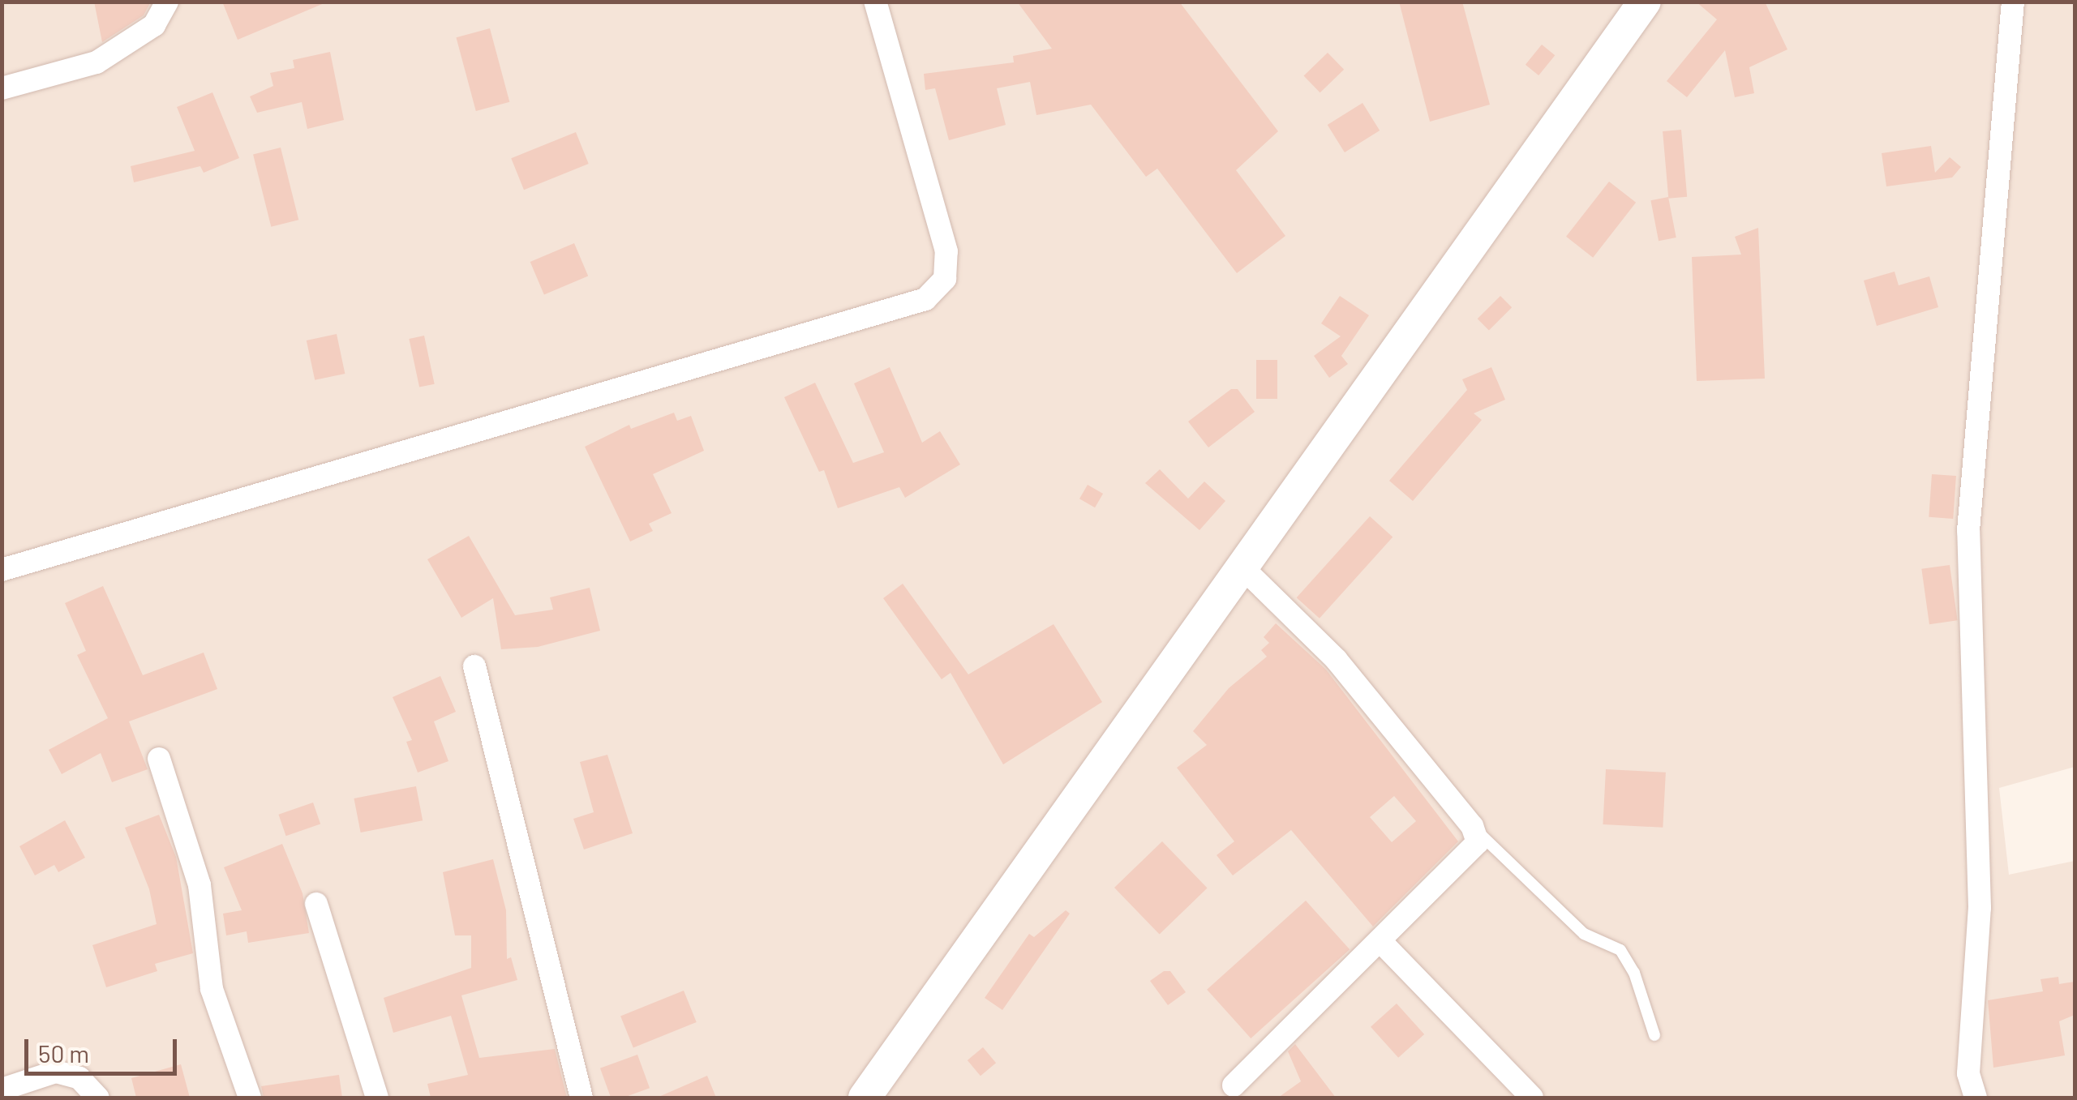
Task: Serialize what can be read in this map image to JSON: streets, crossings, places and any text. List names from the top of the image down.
{
  "scale_bar": "50 m"
}
